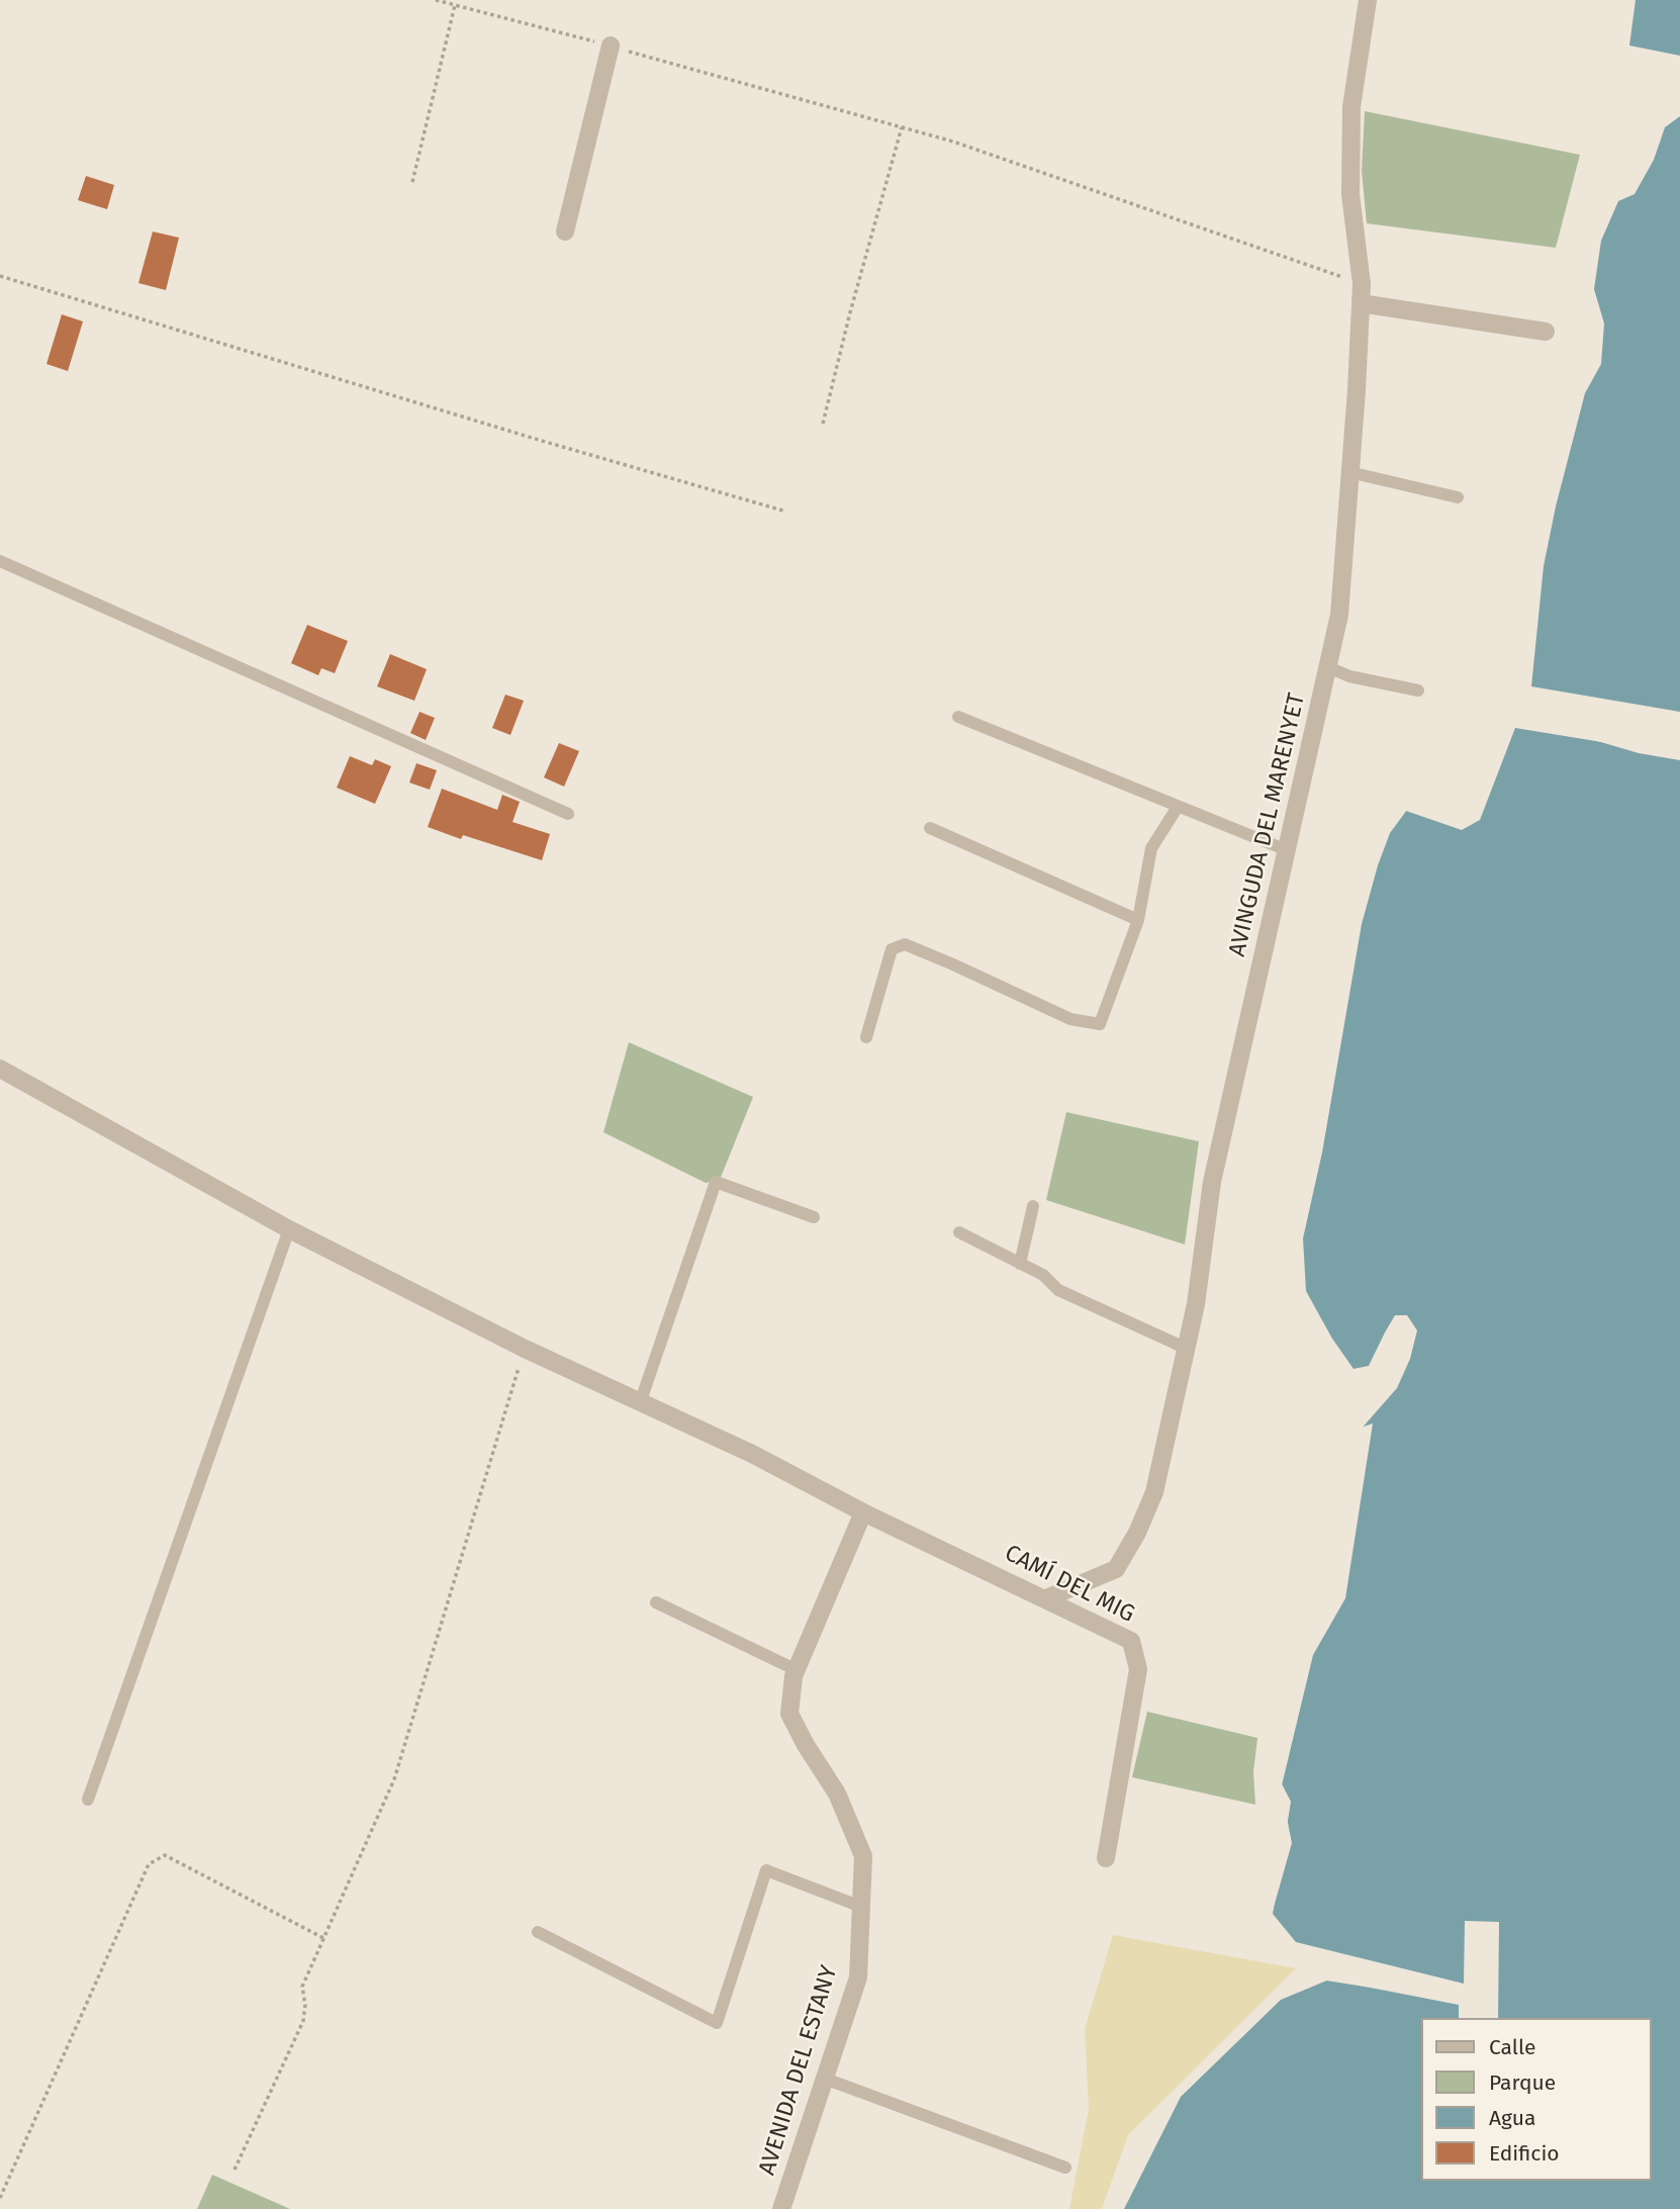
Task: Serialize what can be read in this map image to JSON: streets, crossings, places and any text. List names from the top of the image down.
{
  "streets": {
    "street": ["AVINGUDA DEL MARENYET", "CAMÍ DEL MIG", "AVENIDA DEL ESTANY"]
  },
  "crossings": [
    ["AVINGUDA DEL MARENYET", "CAMÍ DEL MIG"],
    ["CAMÍ DEL MIG", "AVENIDA DEL ESTANY"]
  ],
  "legend": [
    "Calle",
    "Parque",
    "Agua",
    "Edificio"
  ]
}
